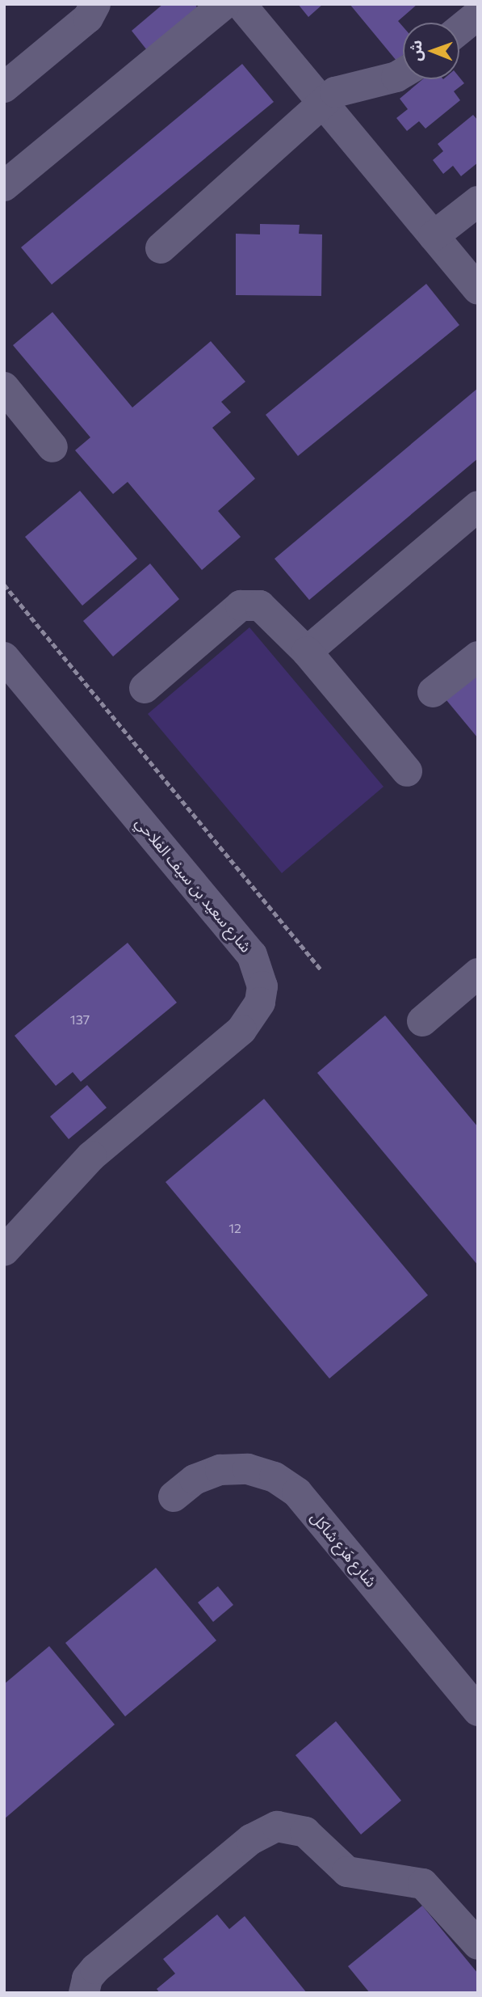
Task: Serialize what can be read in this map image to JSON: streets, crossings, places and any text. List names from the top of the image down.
{
  "streets": {
    "street": ["شارع سعيد بن سيف الفلاحي", "شارع هَزع شاكل"]
  },
  "house_numbers": ["137", "12"],
  "north": "left"
}
